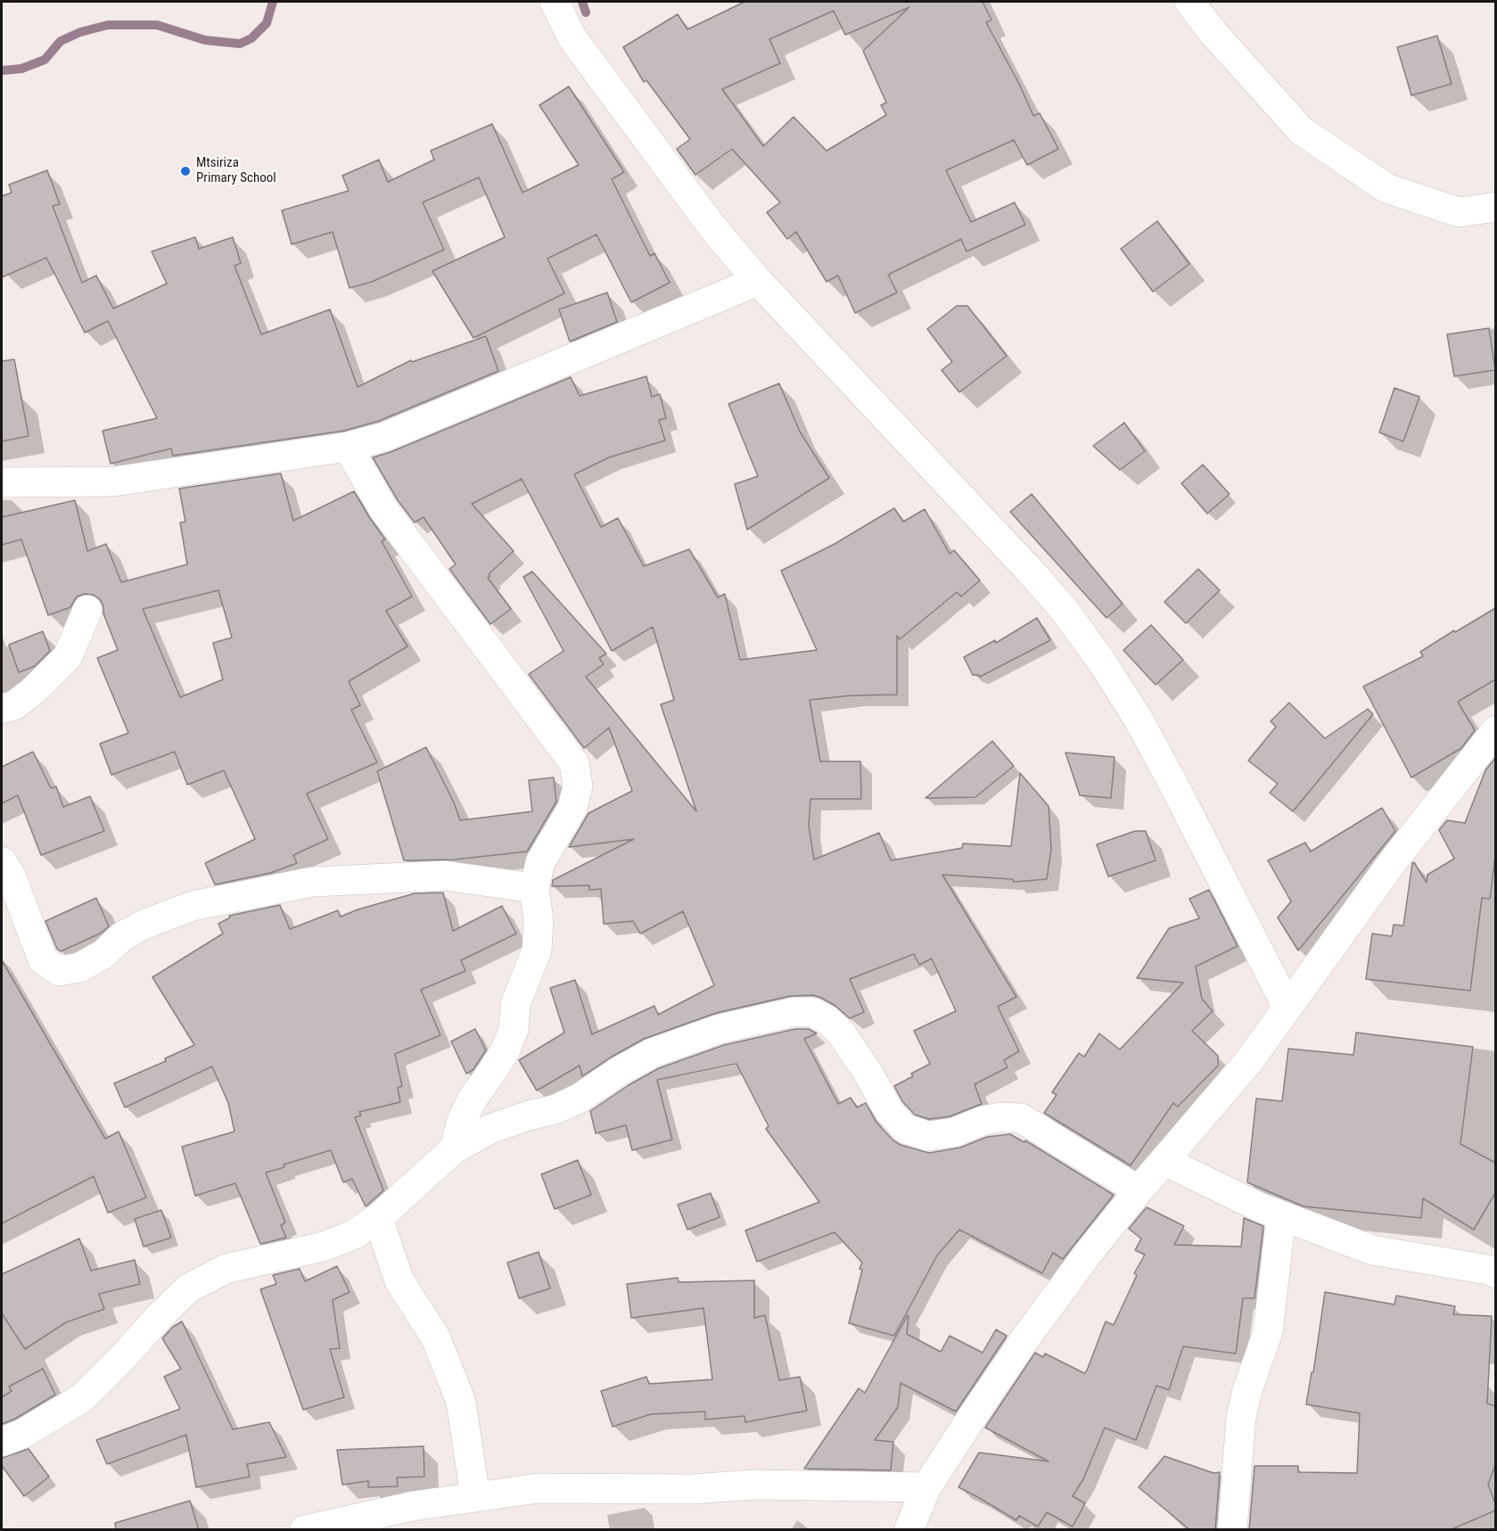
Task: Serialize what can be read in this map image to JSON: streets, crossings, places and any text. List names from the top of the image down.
{
  "places": ["Mtsiriza Primary School"]
}
